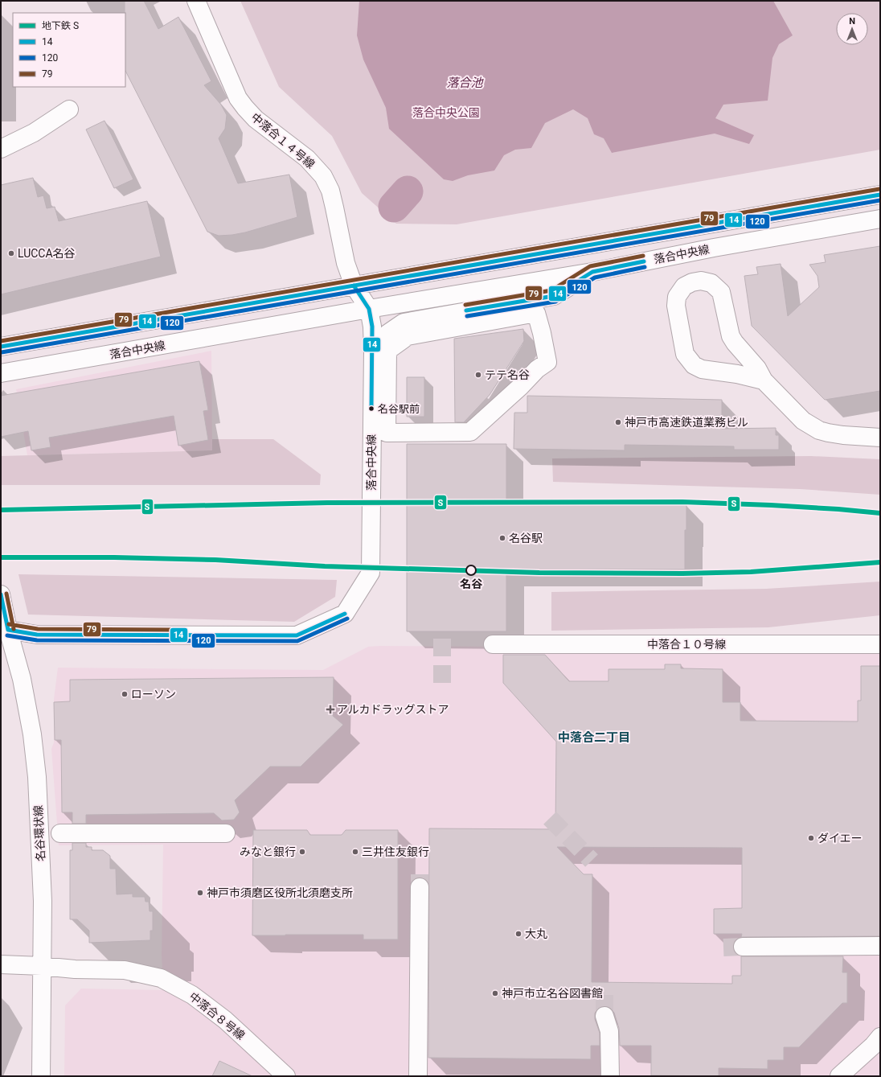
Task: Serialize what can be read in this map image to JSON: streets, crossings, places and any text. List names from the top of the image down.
{
  "streets": {
    "street": [
      "中落合１４号線",
      "落合中央線",
      "中落合１０号線",
      "名谷環状線",
      "中落合８号線"
    ]
  },
  "crossings": [
    ["中落合１４号線", "落合中央線"],
    ["落合中央線", "名谷環状線"],
    ["名谷環状線", "中落合８号線"]
  ],
  "districts": ["中落合二丁目"],
  "water": ["落合池"],
  "parks": ["落合中央公園"],
  "places": {
    "other": [
      "LUCCA名谷",
      "テテ名谷",
      "名谷駅前",
      "神戸市高速鉄道業務ビル",
      "名谷駅",
      "名谷",
      "ローソン",
      "ダイエー",
      "みなと銀行",
      "三井住友銀行",
      "神戸市須磨区役所北須磨支所",
      "大丸",
      "神戸市立名谷図書館"
    ],
    "health": ["アルカドラッグストア"]
  },
  "lines": [
    "transit line 79",
    "transit line 14",
    "transit line 120",
    "metro line S"
  ],
  "legend": [
    "地下鉄 S",
    "14",
    "120",
    "79"
  ],
  "north": "top"
}
